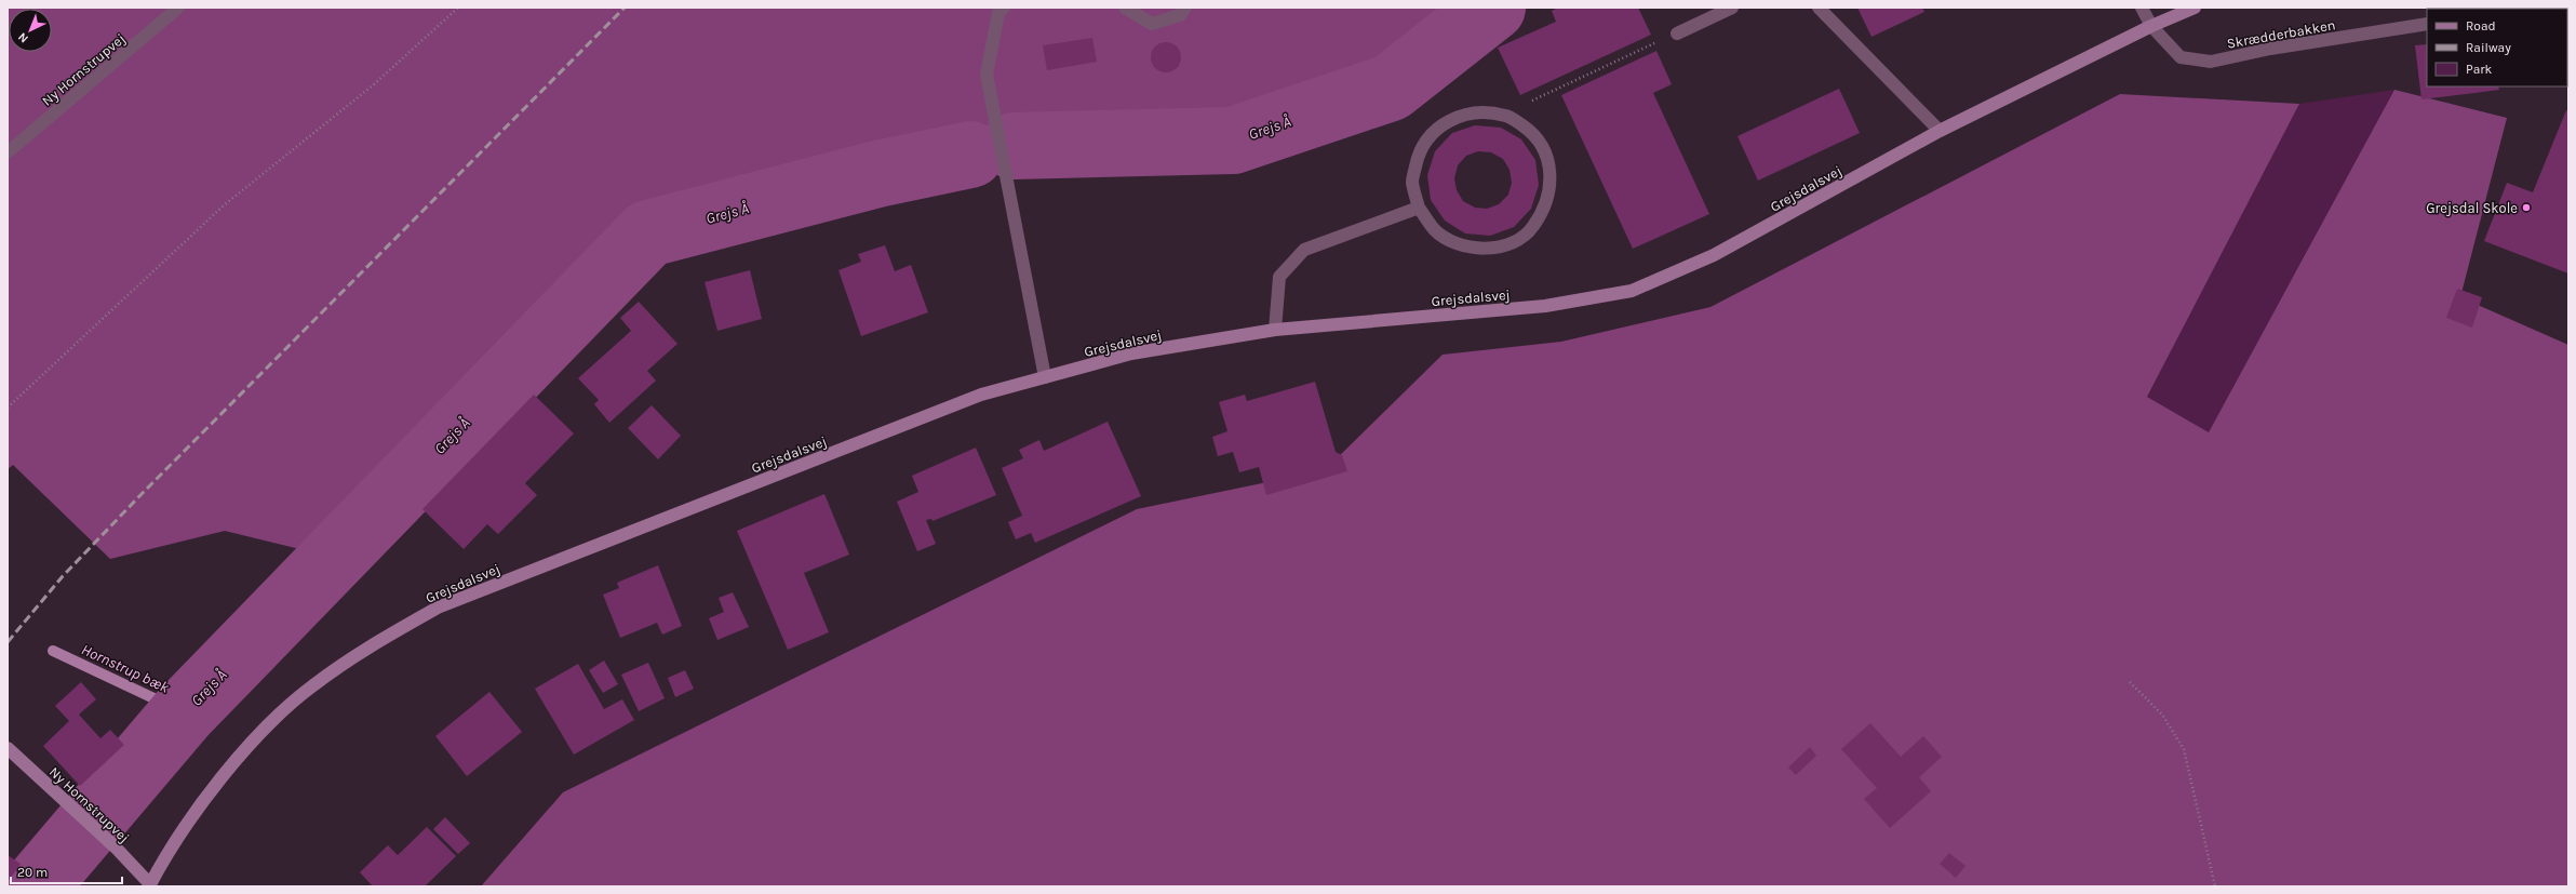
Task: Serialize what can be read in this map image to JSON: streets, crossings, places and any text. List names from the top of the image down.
{
  "streets": {
    "street": ["Skrædderbakken", "Ny Hornstrupvej", "Grejsdalsvej"]
  },
  "crossings": [
    ["Skrædderbakken", "Grejsdalsvej"],
    ["Ny Hornstrupvej", "Grejsdalsvej"]
  ],
  "water": ["Grejs Å", "Hornstrup bæk"],
  "places": ["Grejsdal Skole"],
  "legend": ["Road", "Railway", "Park"],
  "scale_bar": "20 m",
  "north": "bottom left"
}
